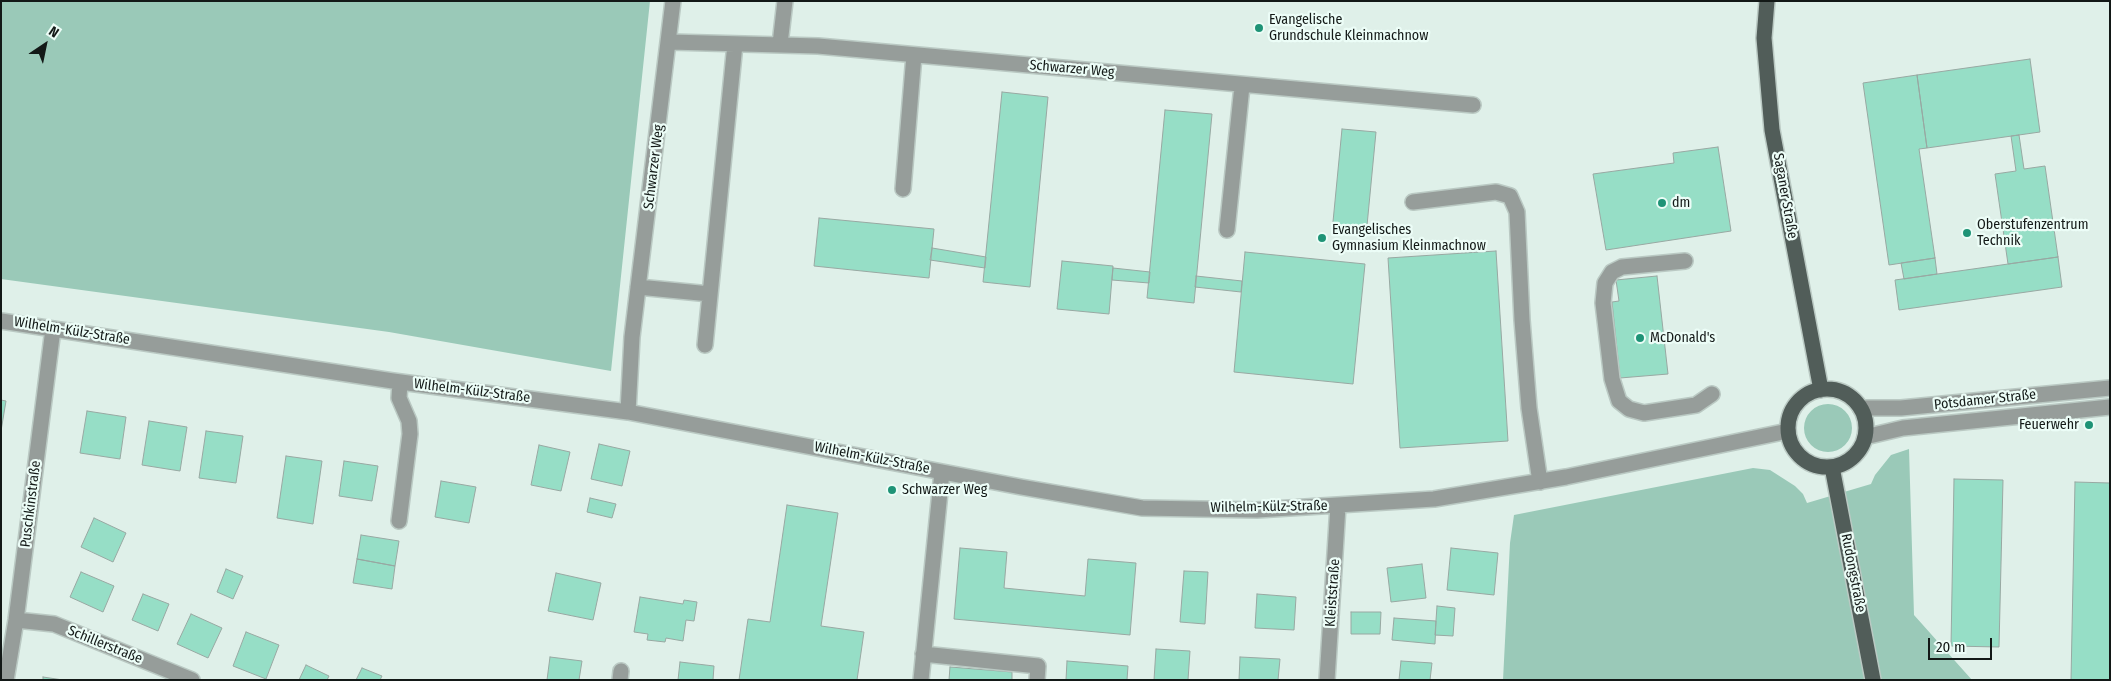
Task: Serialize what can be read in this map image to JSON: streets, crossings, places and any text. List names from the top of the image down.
{
  "streets": {
    "main road": ["Saganer Straße", "Rudongstraße"],
    "street": [
      "Schwarzer Weg",
      "Wilhelm-Külz-Straße",
      "Potsdamer Straße",
      "Puschkinstraße",
      "Kleiststraße",
      "Schillerstraße"
    ]
  },
  "crossings": [
    ["Schwarzer Weg", "Wilhelm-Külz-Straße"],
    ["Saganer Straße", "Wilhelm-Külz-Straße"],
    ["Saganer Straße", "Potsdamer Straße"],
    ["Saganer Straße", "Rudongstraße"],
    ["Wilhelm-Külz-Straße", "Potsdamer Straße"],
    ["Wilhelm-Külz-Straße", "Puschkinstraße"],
    ["Wilhelm-Külz-Straße", "Rudongstraße"],
    ["Wilhelm-Külz-Straße", "Kleiststraße"],
    ["Potsdamer Straße", "Rudongstraße"],
    ["Puschkinstraße", "Schillerstraße"]
  ],
  "places": [
    "Evangelische Grundschule Kleinmachnow",
    "dm",
    "Oberstufenzentrum Technik",
    "Evangelisches Gymnasium Kleinmachnow",
    "McDonald's",
    "Feuerwehr",
    "Schwarzer Weg"
  ],
  "scale_bar": "20 m",
  "north": "top right"
}
